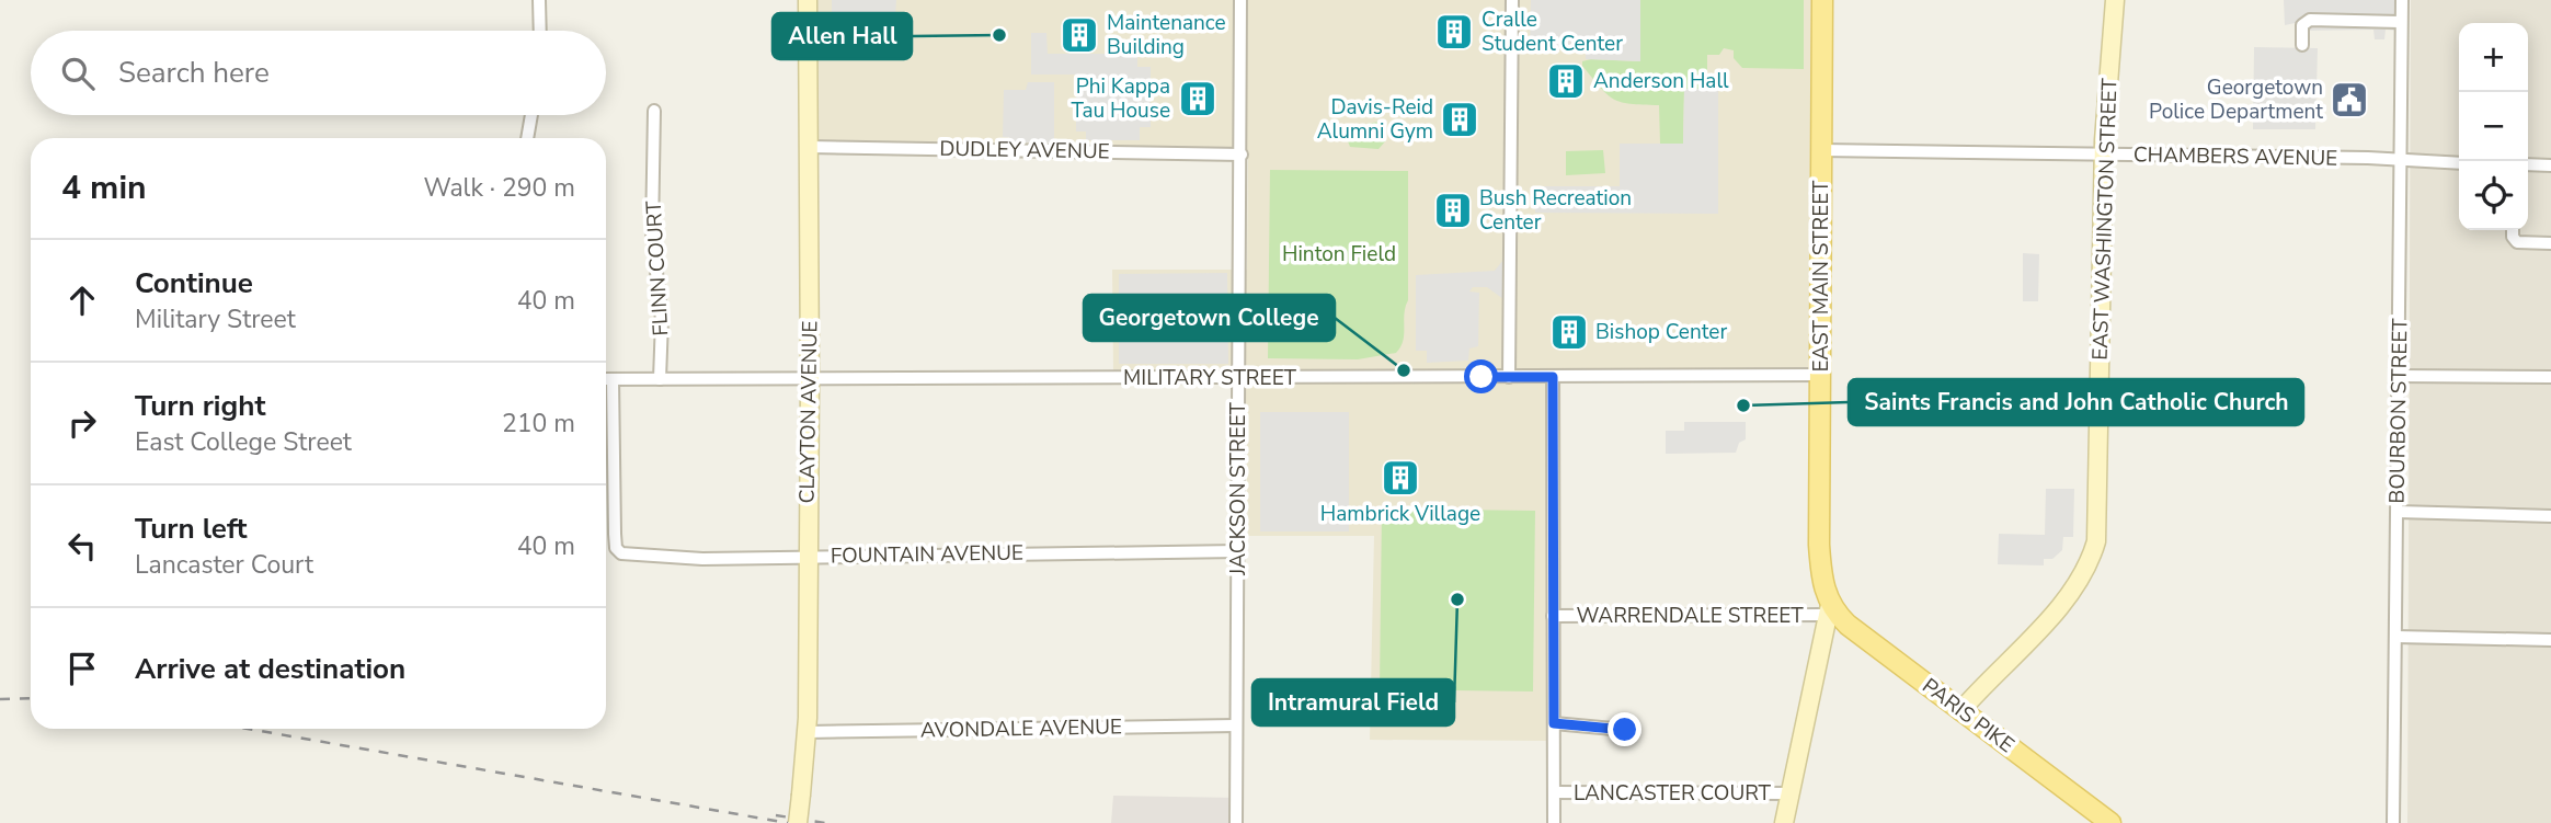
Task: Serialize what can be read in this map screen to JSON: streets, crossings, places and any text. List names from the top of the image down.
{
  "streets": {
    "main road": ["EAST MAIN STREET", "PARIS PIKE"],
    "street": [
      "DUDLEY AVENUE",
      "CHAMBERS AVENUE",
      "EAST WASHINGTON STREET",
      "FLINN COURT",
      "MILITARY STREET",
      "BOURBON STREET",
      "CLAYTON AVENUE",
      "JACKSON STREET",
      "FOUNTAIN AVENUE",
      "WARRENDALE STREET",
      "AVONDALE AVENUE",
      "LANCASTER COURT"
    ]
  },
  "crossings": [
    ["DUDLEY AVENUE", "CLAYTON AVENUE"],
    ["DUDLEY AVENUE", "JACKSON STREET"],
    ["CHAMBERS AVENUE", "EAST WASHINGTON STREET"],
    ["CHAMBERS AVENUE", "EAST MAIN STREET"],
    ["CHAMBERS AVENUE", "BOURBON STREET"],
    ["EAST WASHINGTON STREET", "PARIS PIKE"],
    ["FLINN COURT", "MILITARY STREET"],
    ["EAST MAIN STREET", "MILITARY STREET"],
    ["EAST MAIN STREET", "WARRENDALE STREET"],
    ["EAST MAIN STREET", "PARIS PIKE"],
    ["EAST MAIN STREET", "LANCASTER COURT"],
    ["MILITARY STREET", "CLAYTON AVENUE"],
    ["MILITARY STREET", "JACKSON STREET"],
    ["MILITARY STREET", "FOUNTAIN AVENUE"],
    ["CLAYTON AVENUE", "FOUNTAIN AVENUE"],
    ["CLAYTON AVENUE", "AVONDALE AVENUE"],
    ["JACKSON STREET", "FOUNTAIN AVENUE"],
    ["JACKSON STREET", "AVONDALE AVENUE"],
    ["WARRENDALE STREET", "PARIS PIKE"]
  ],
  "parks": ["Hinton Field"],
  "places": {
    "building": [
      "Cralle Student Center",
      "Maintenance Building",
      "Anderson Hall",
      "Phi Kappa Tau House",
      "Davis-Reid Alumni Gym",
      "Bush Recreation Center",
      "Bishop Center",
      "Hambrick Village"
    ],
    "other": [
      "Allen Hall",
      "Georgetown College",
      "Saints Francis and John Catholic Church",
      "Intramural Field"
    ],
    "public building": ["Georgetown Police Department"]
  },
  "page": {
    "map_buttons": ["+", "−"],
    "search": "Search here",
    "heading": ["4 min", "Walk · 290 m"],
    "list": [
      ["Continue", "Military Street", "40 m"],
      ["Turn right", "East College Street", "210 m"],
      ["Turn left", "Lancaster Court", "40 m"],
      "Arrive at destination"
    ]
  }
}
